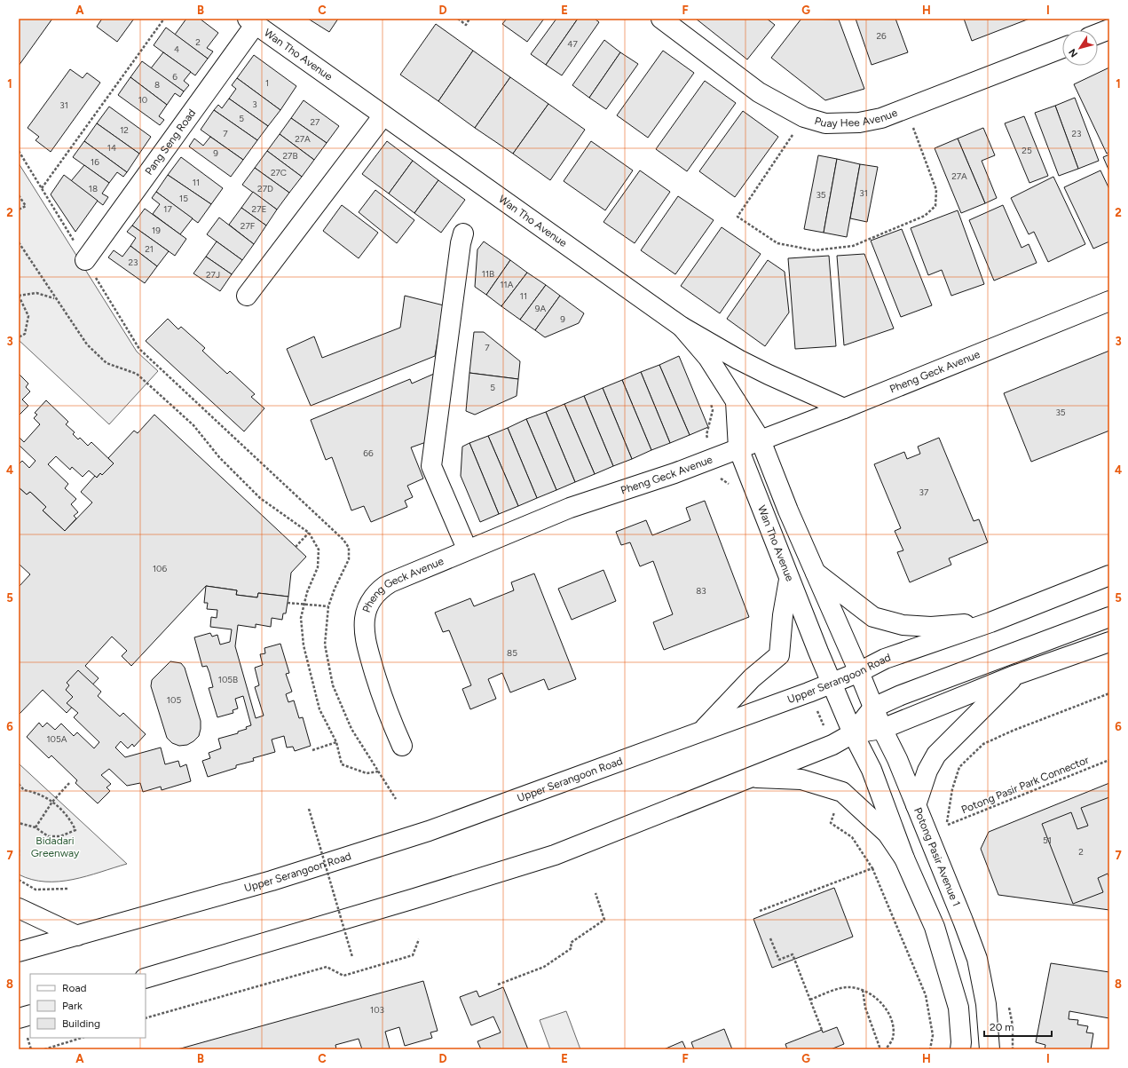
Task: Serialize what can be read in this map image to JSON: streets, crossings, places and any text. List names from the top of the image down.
{
  "streets": {
    "street": [
      "Wan Tho Avenue",
      "Puay Hee Avenue",
      "Pang Seng Road",
      "Pheng Geck Avenue",
      "Upper Serangoon Road",
      "Potong Pasir Avenue 1"
    ],
    "path": ["Potong Pasir Park Connector"]
  },
  "crossings": [
    ["Wan Tho Avenue", "Pang Seng Road"],
    ["Wan Tho Avenue", "Pheng Geck Avenue"],
    ["Wan Tho Avenue", "Upper Serangoon Road"],
    ["Wan Tho Avenue", "Potong Pasir Avenue 1"],
    ["Upper Serangoon Road", "Potong Pasir Avenue 1"]
  ],
  "parks": ["Bidadari Greenway"],
  "house_numbers": [
    "26",
    "2",
    "47",
    "4",
    "6",
    "1",
    "8",
    "10",
    "3",
    "31",
    "5",
    "27",
    "12",
    "7",
    "23",
    "27A",
    "14",
    "25",
    "9",
    "27B",
    "16",
    "27C",
    "27A",
    "11",
    "18",
    "27D",
    "31",
    "35",
    "15",
    "17",
    "27E",
    "27F",
    "19",
    "21",
    "23",
    "11B",
    "27J",
    "11A",
    "11",
    "9A",
    "9",
    "7",
    "5",
    "35",
    "66",
    "37",
    "106",
    "83",
    "85",
    "105B",
    "105",
    "105A",
    "51",
    "2",
    "103"
  ],
  "legend": ["Road", "Park", "Building"],
  "scale_bar": "20 m",
  "north": "bottom left",
  "grid": {
    "columns": [
      "A",
      "B",
      "C",
      "D",
      "E",
      "F",
      "G",
      "H",
      "I"
    ],
    "rows": [
      "1",
      "2",
      "3",
      "4",
      "5",
      "6",
      "7",
      "8"
    ]
  }
}
